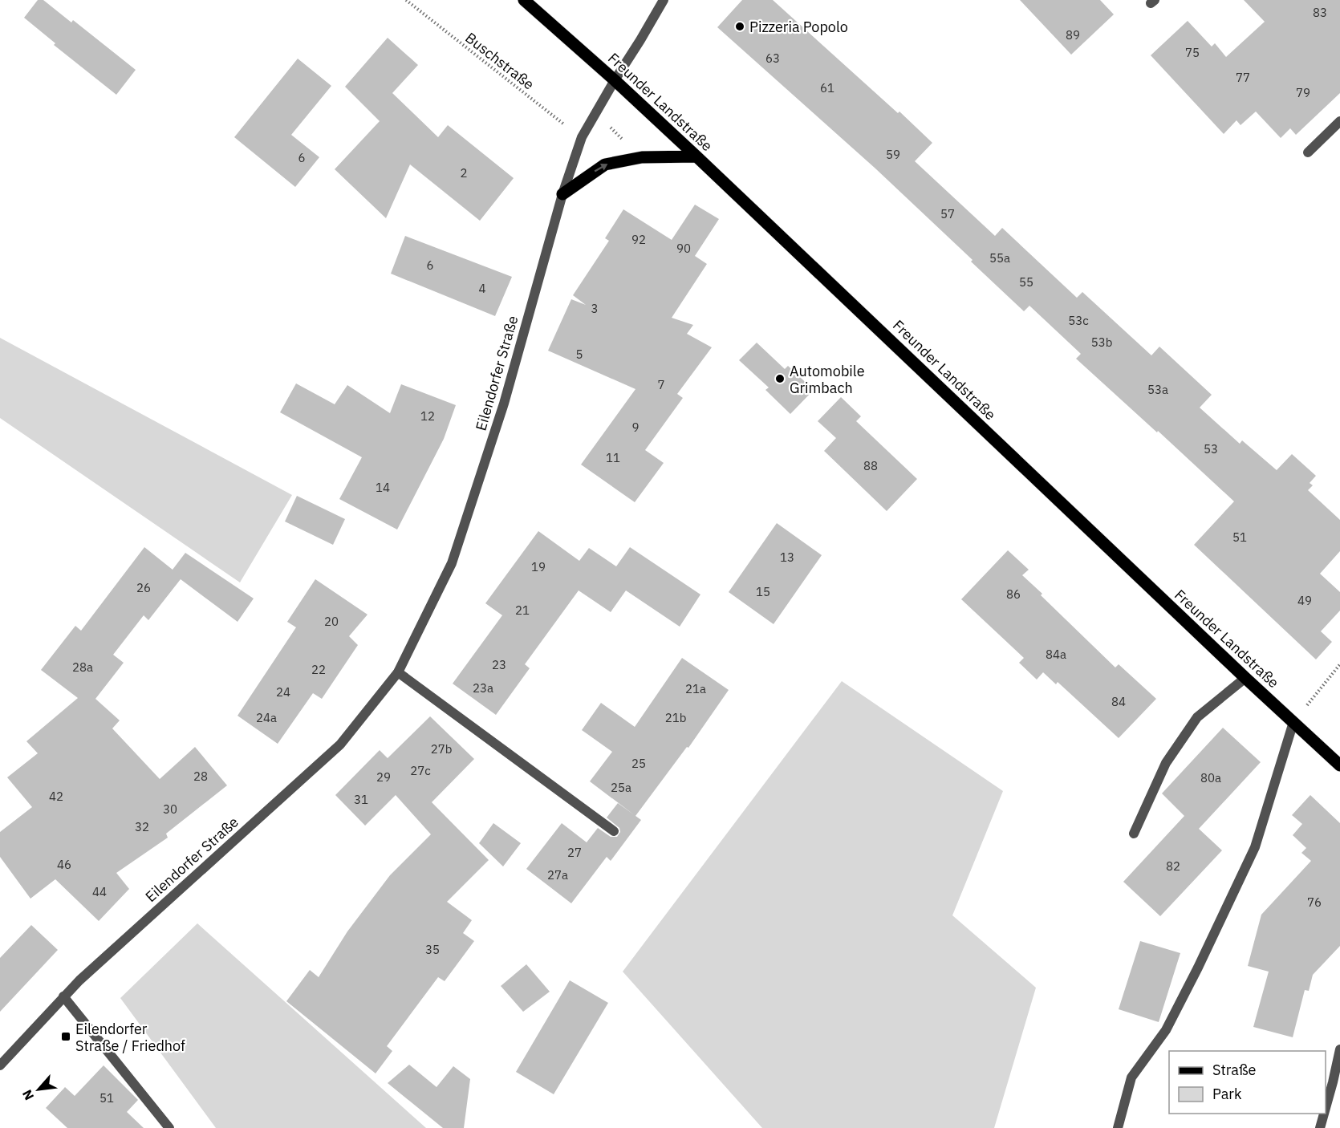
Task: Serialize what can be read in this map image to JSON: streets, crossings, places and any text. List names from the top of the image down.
{
  "streets": {
    "main road": ["Freunder Landstraße"],
    "street": ["Eilendorfer Straße"],
    "path": ["Buschstraße"]
  },
  "crossings": [
    ["Buschstraße", "Eilendorfer Straße"],
    ["Freunder Landstraße", "Eilendorfer Straße"]
  ],
  "places": {
    "other": ["Pizzeria Popolo", "Automobile Grimbach"],
    "transit": ["Eilendorfer Straße / Friedhof"]
  },
  "house_numbers": [
    "83",
    "89",
    "75",
    "63",
    "77",
    "61",
    "79",
    "59",
    "6",
    "2",
    "57",
    "92",
    "90",
    "55a",
    "6",
    "55",
    "4",
    "3",
    "53c",
    "53b",
    "5",
    "7",
    "53a",
    "12",
    "9",
    "53",
    "11",
    "88",
    "14",
    "51",
    "13",
    "19",
    "26",
    "15",
    "86",
    "49",
    "21",
    "20",
    "84a",
    "23",
    "28a",
    "22",
    "23a",
    "21a",
    "24",
    "84",
    "24a",
    "21b",
    "27b",
    "25",
    "27c",
    "28",
    "29",
    "80a",
    "25a",
    "42",
    "31",
    "30",
    "32",
    "27",
    "46",
    "82",
    "27a",
    "44",
    "76",
    "35",
    "51"
  ],
  "legend": ["Straße", "Park"],
  "north": "bottom left"
}
